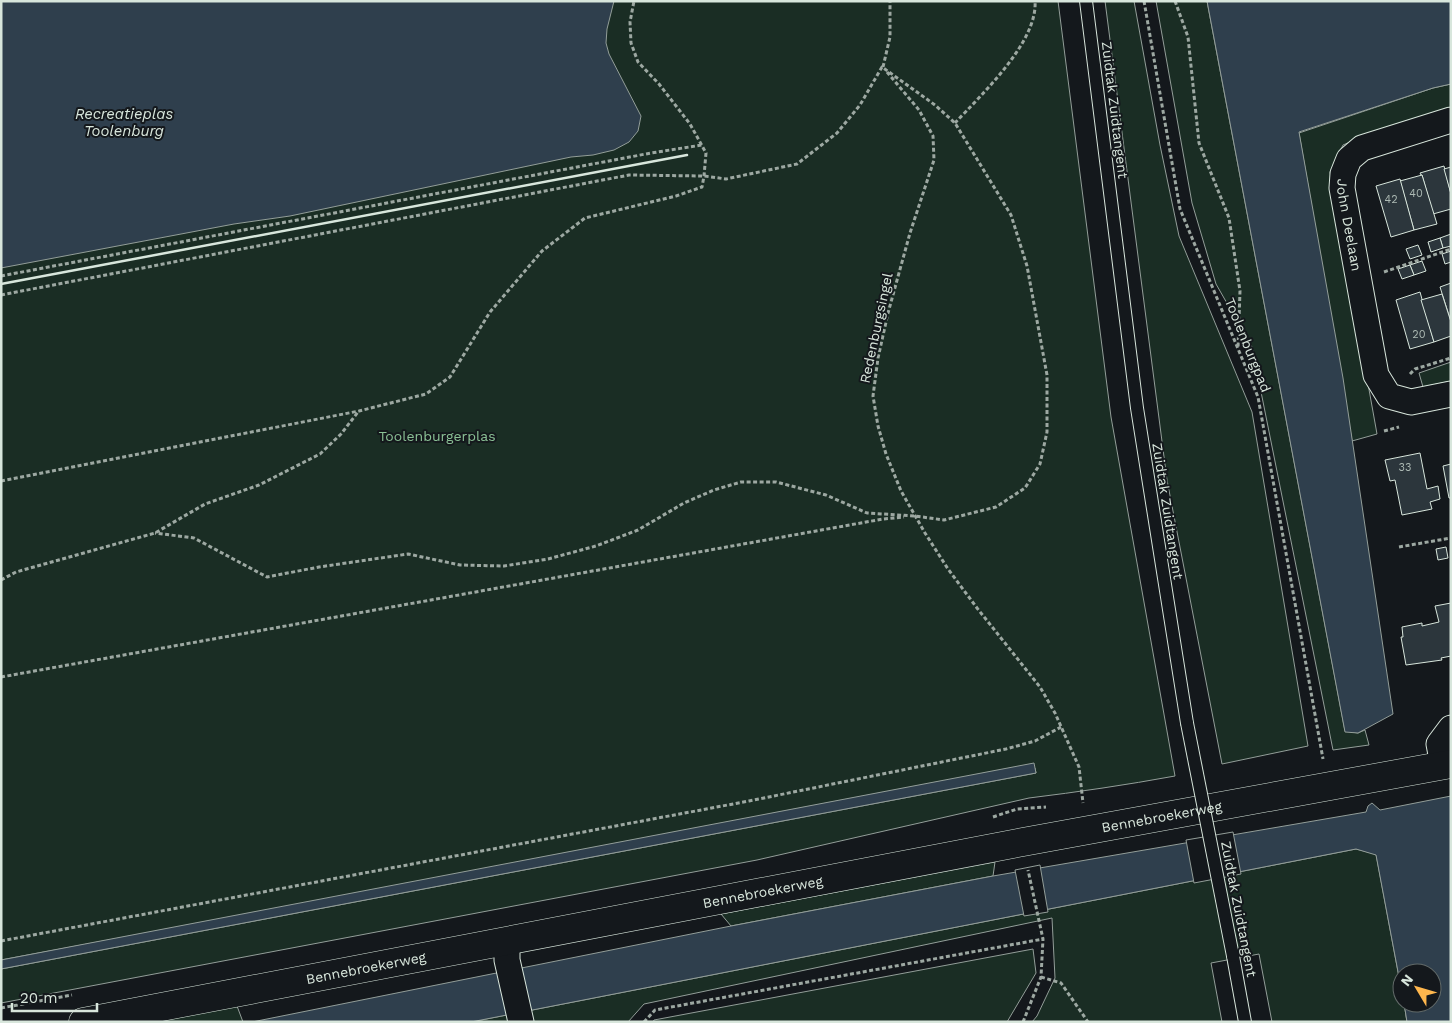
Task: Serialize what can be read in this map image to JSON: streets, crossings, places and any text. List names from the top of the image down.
{
  "streets": {
    "street": ["John Deelaan", "Bennebroekerweg"],
    "lane": ["Zuidtak Zuidtangent"],
    "path": ["Redenburgsingel", "Toolenburgpad"]
  },
  "water": ["Recreatieplas Toolenburg"],
  "parks": ["Toolenburgerplas"],
  "house_numbers": [
    "40",
    "42",
    "20",
    "33"
  ],
  "scale_bar": "20 m",
  "north": "top left"
}
